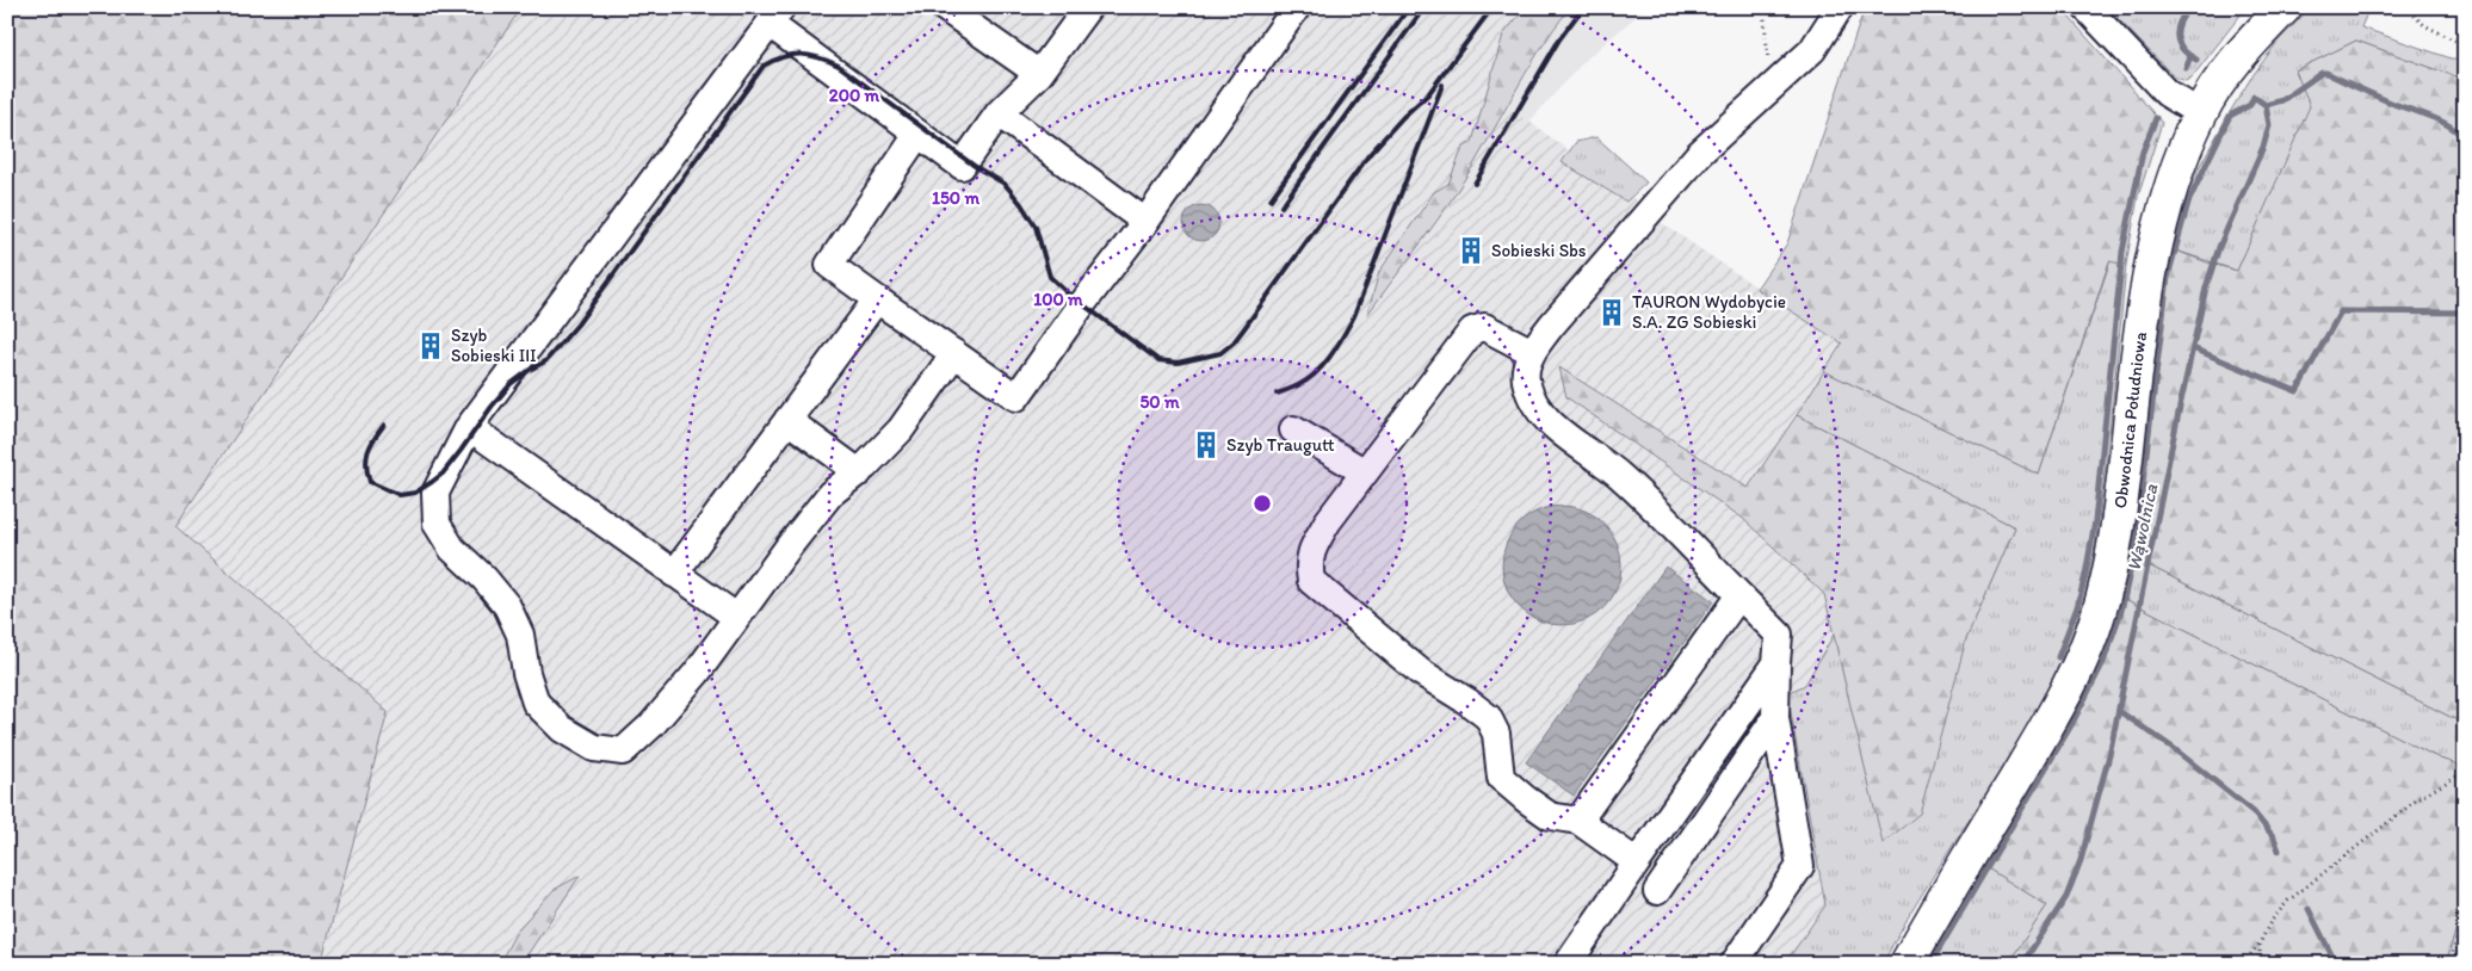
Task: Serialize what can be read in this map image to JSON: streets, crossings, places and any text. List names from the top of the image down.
{
  "streets": {
    "main road": ["Obwodnica Południowa"]
  },
  "water": ["Wąwolnica"],
  "places": {
    "building": [
      "Sobieski Sbs",
      "TAURON Wydobycie S.A. ZG Sobieski",
      "Szyb Sobieski III",
      "Szyb Traugutt"
    ]
  },
  "rings": [
    "200 m",
    "150 m",
    "100 m",
    "50 m"
  ]
}
